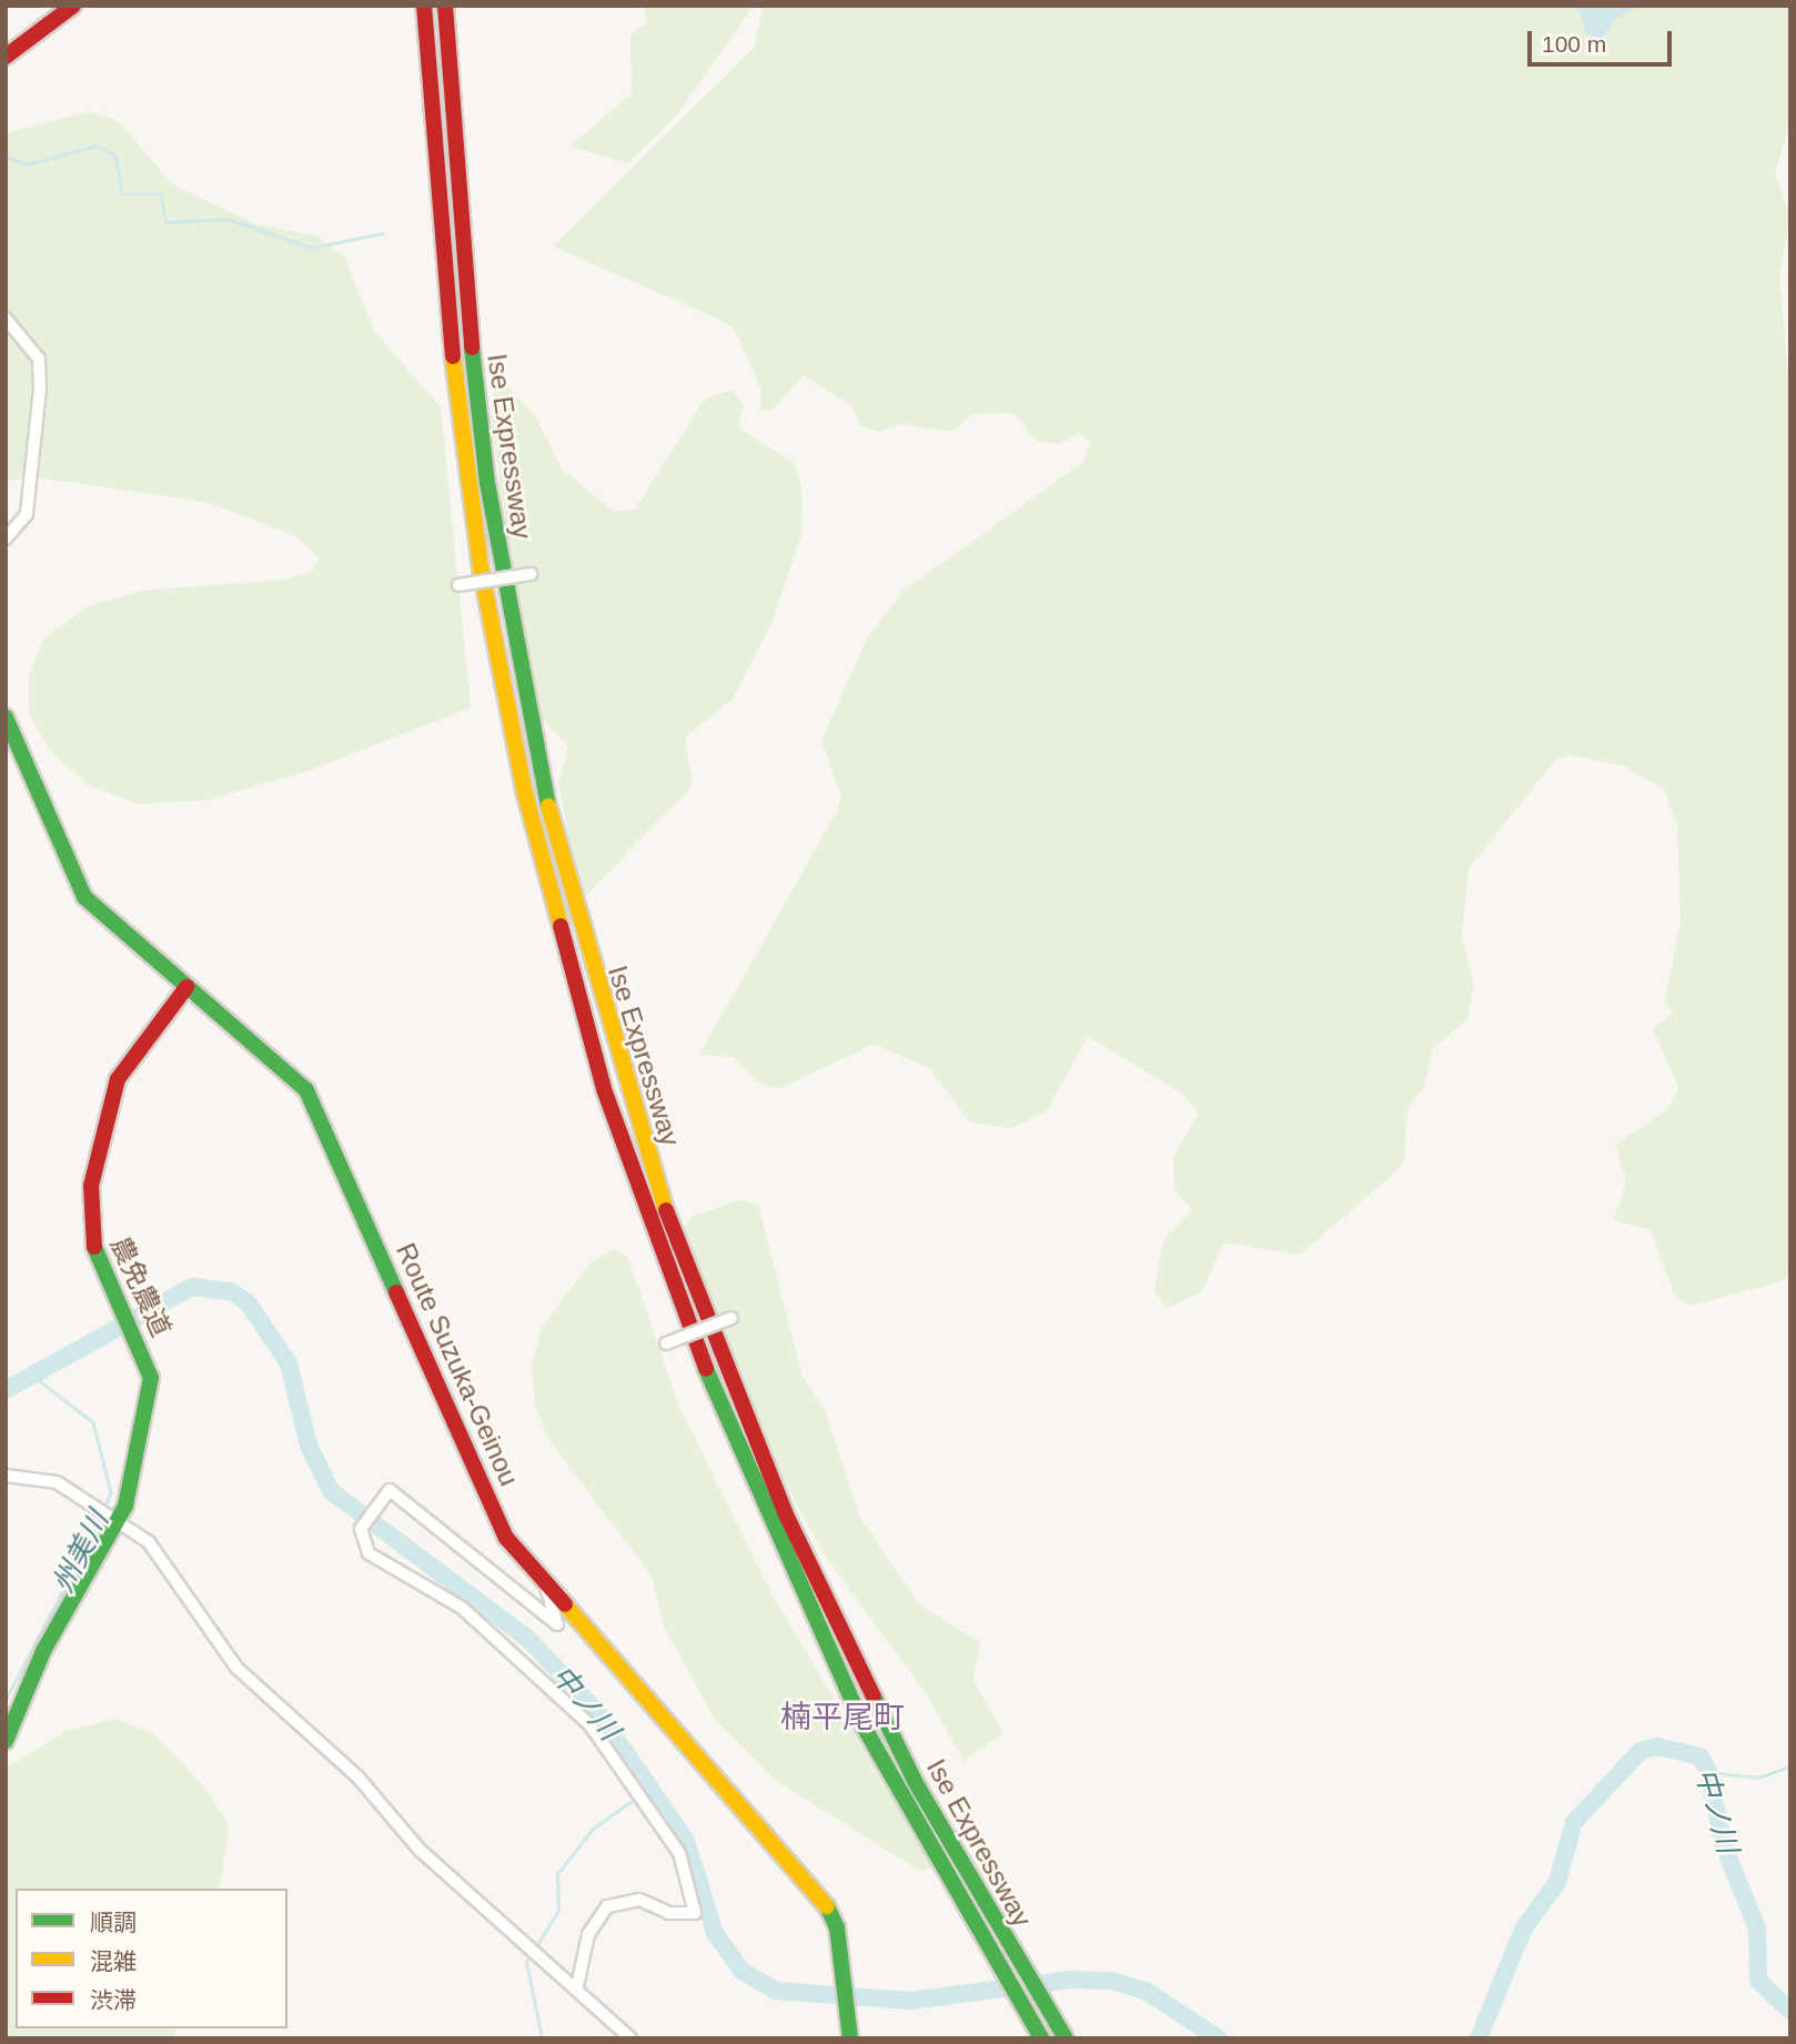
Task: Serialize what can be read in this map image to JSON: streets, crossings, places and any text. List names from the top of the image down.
{
  "streets": {
    "main road": ["Ise Expressway", "農免農道", "Route Suzuka-Geinou"]
  },
  "crossings": [
    ["農免農道", "Route Suzuka-Geinou"]
  ],
  "districts": ["楠平尾町"],
  "water": ["州美川", "中ノ川"],
  "legend": ["順調", "混雑", "渋滞"],
  "scale_bar": "100 m"
}
